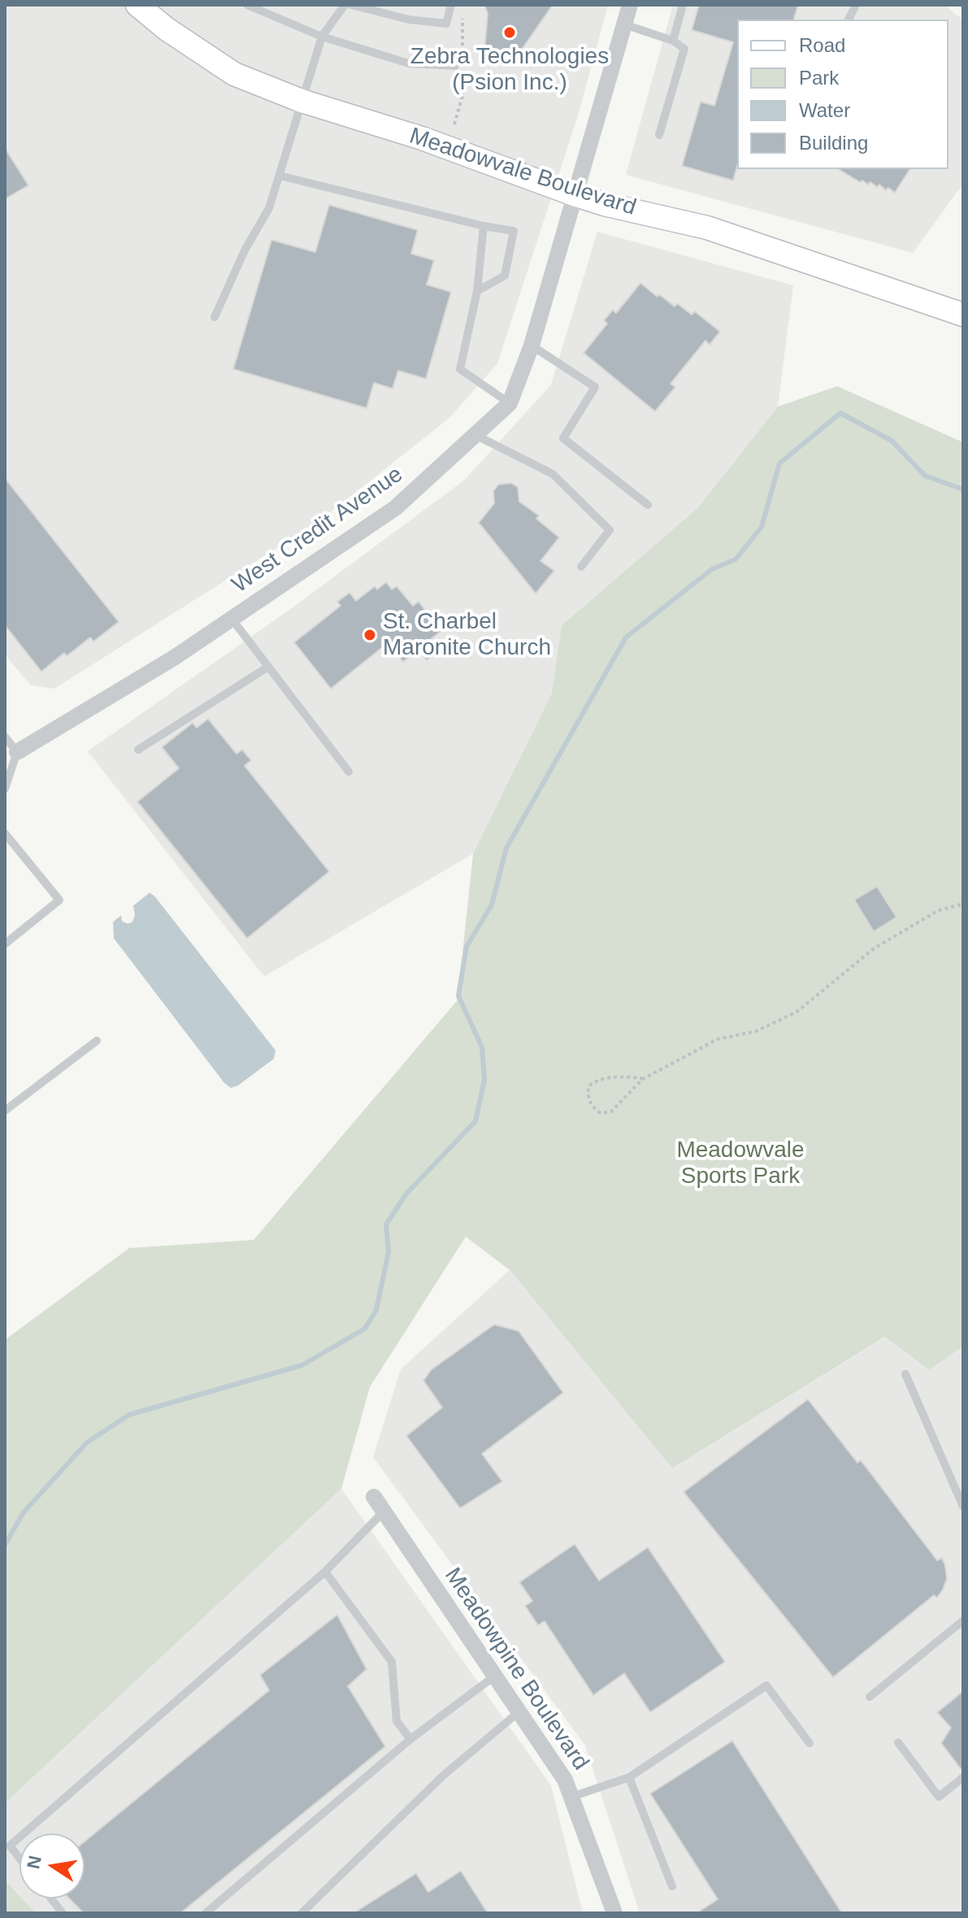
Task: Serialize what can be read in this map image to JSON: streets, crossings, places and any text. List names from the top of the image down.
{
  "streets": {
    "main road": ["Meadowvale Boulevard"],
    "street": ["West Credit Avenue", "Meadowpine Boulevard"]
  },
  "crossings": [
    ["Meadowvale Boulevard", "West Credit Avenue"]
  ],
  "parks": ["Meadowvale Sports Park"],
  "places": ["Zebra Technologies (Psion Inc.)", "St. Charbel Maronite Church"],
  "legend": [
    "Road",
    "Park",
    "Water",
    "Building"
  ],
  "north": "left"
}
